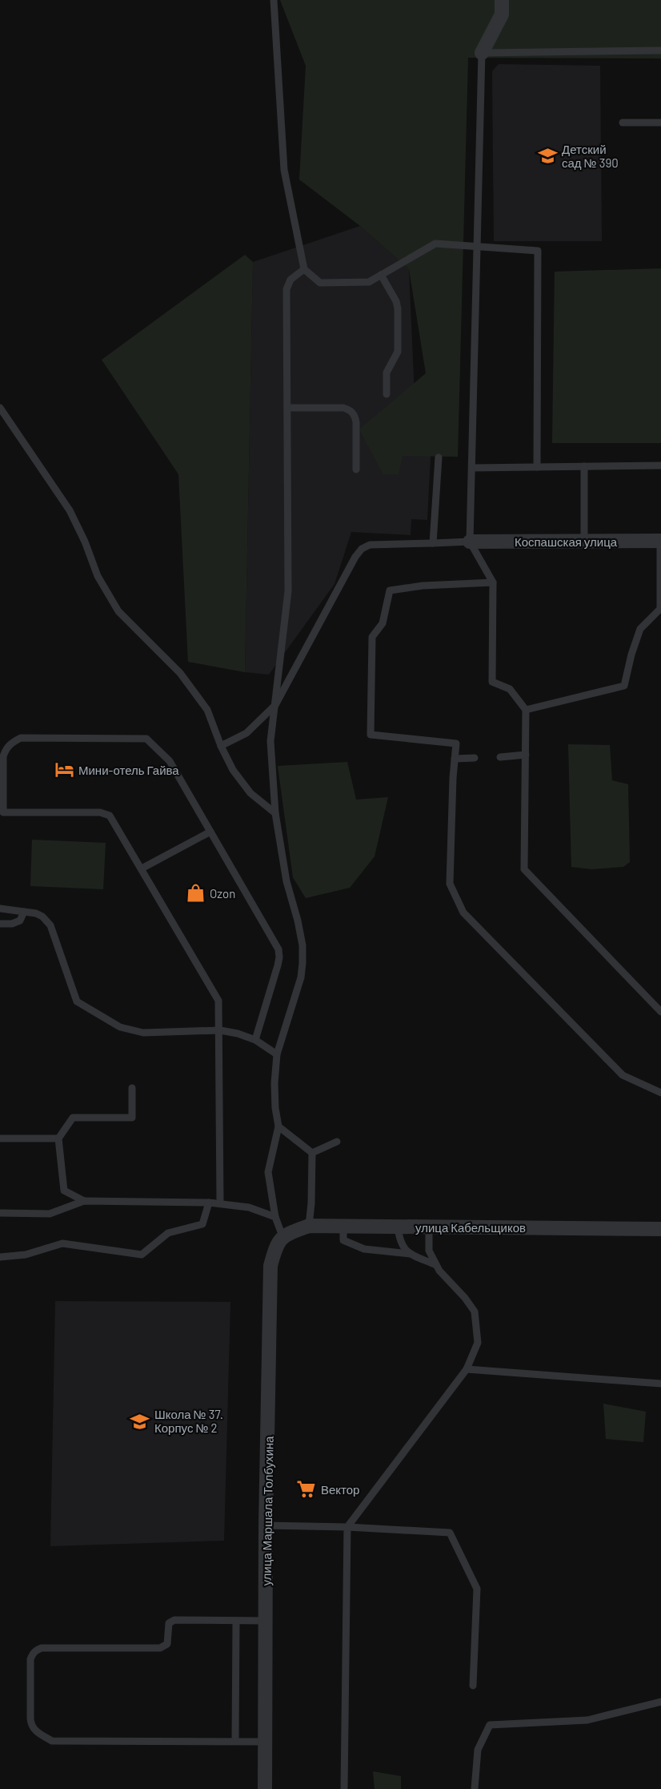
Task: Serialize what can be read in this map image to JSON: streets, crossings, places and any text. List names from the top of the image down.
{
  "streets": {
    "street": ["Коспашская улица", "улица Кабельщиков", "улица Маршала Толбухина"]
  },
  "crossings": [
    ["улица Кабельщиков", "улица Маршала Толбухина"]
  ],
  "places": {
    "school or university": ["Детский сад № 390", "Школа № 37. Корпус № 2"],
    "hotel": ["Мини-отель Гайва"],
    "shop": ["Ozon"],
    "supermarket": ["Вектор"]
  }
}
